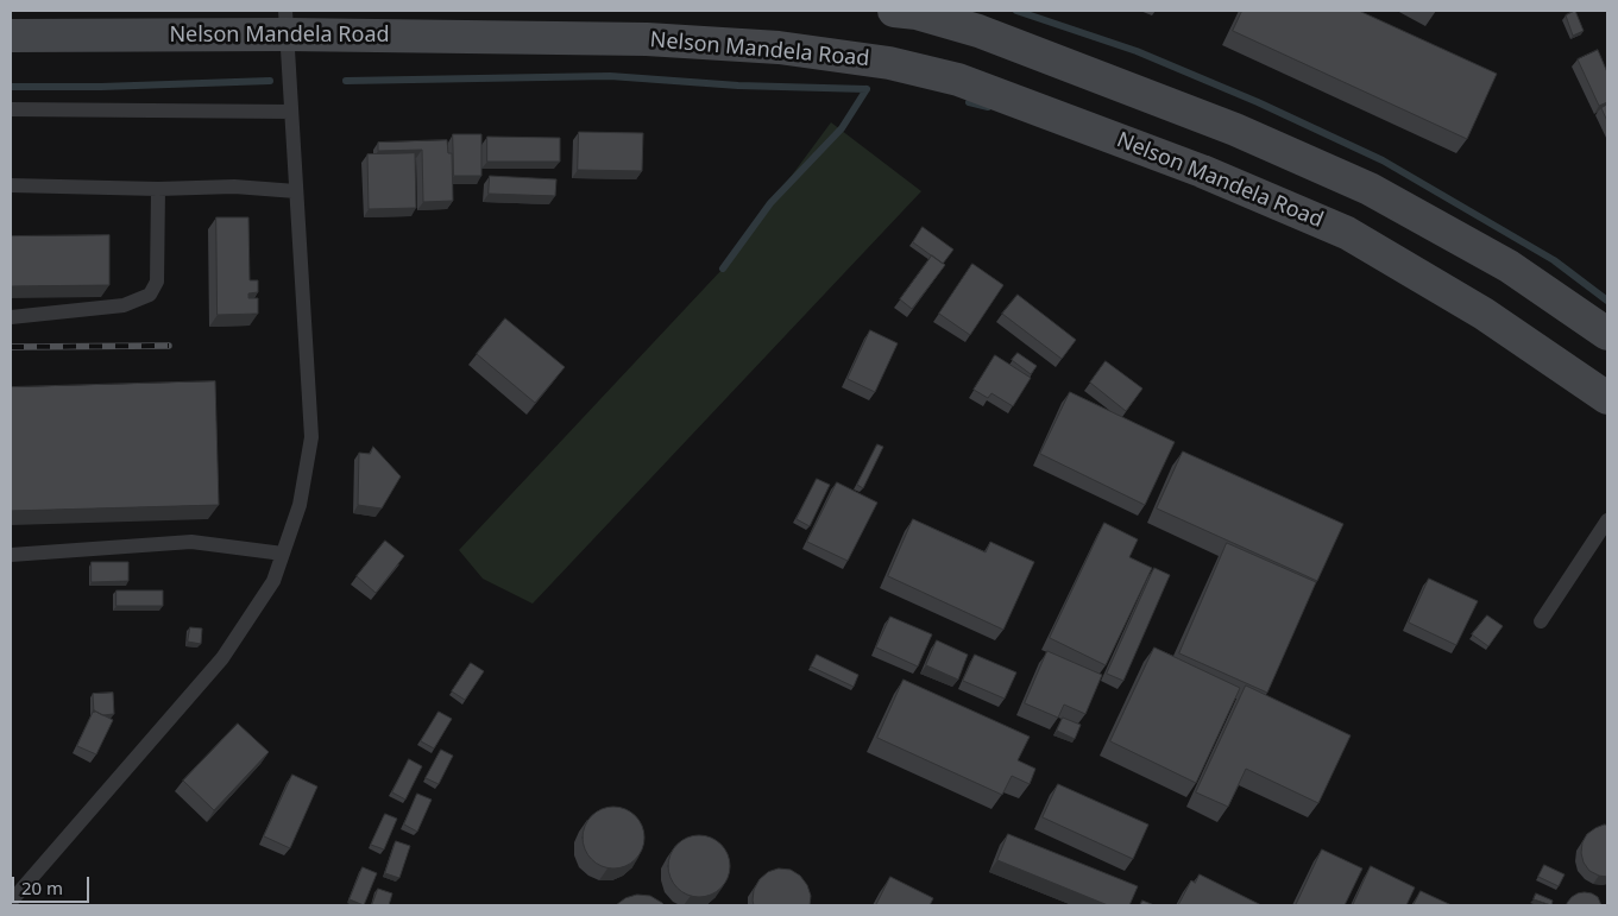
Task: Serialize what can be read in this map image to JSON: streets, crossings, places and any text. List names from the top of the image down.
{
  "streets": {
    "main road": ["Nelson Mandela Road"]
  },
  "scale_bar": "20 m"
}
